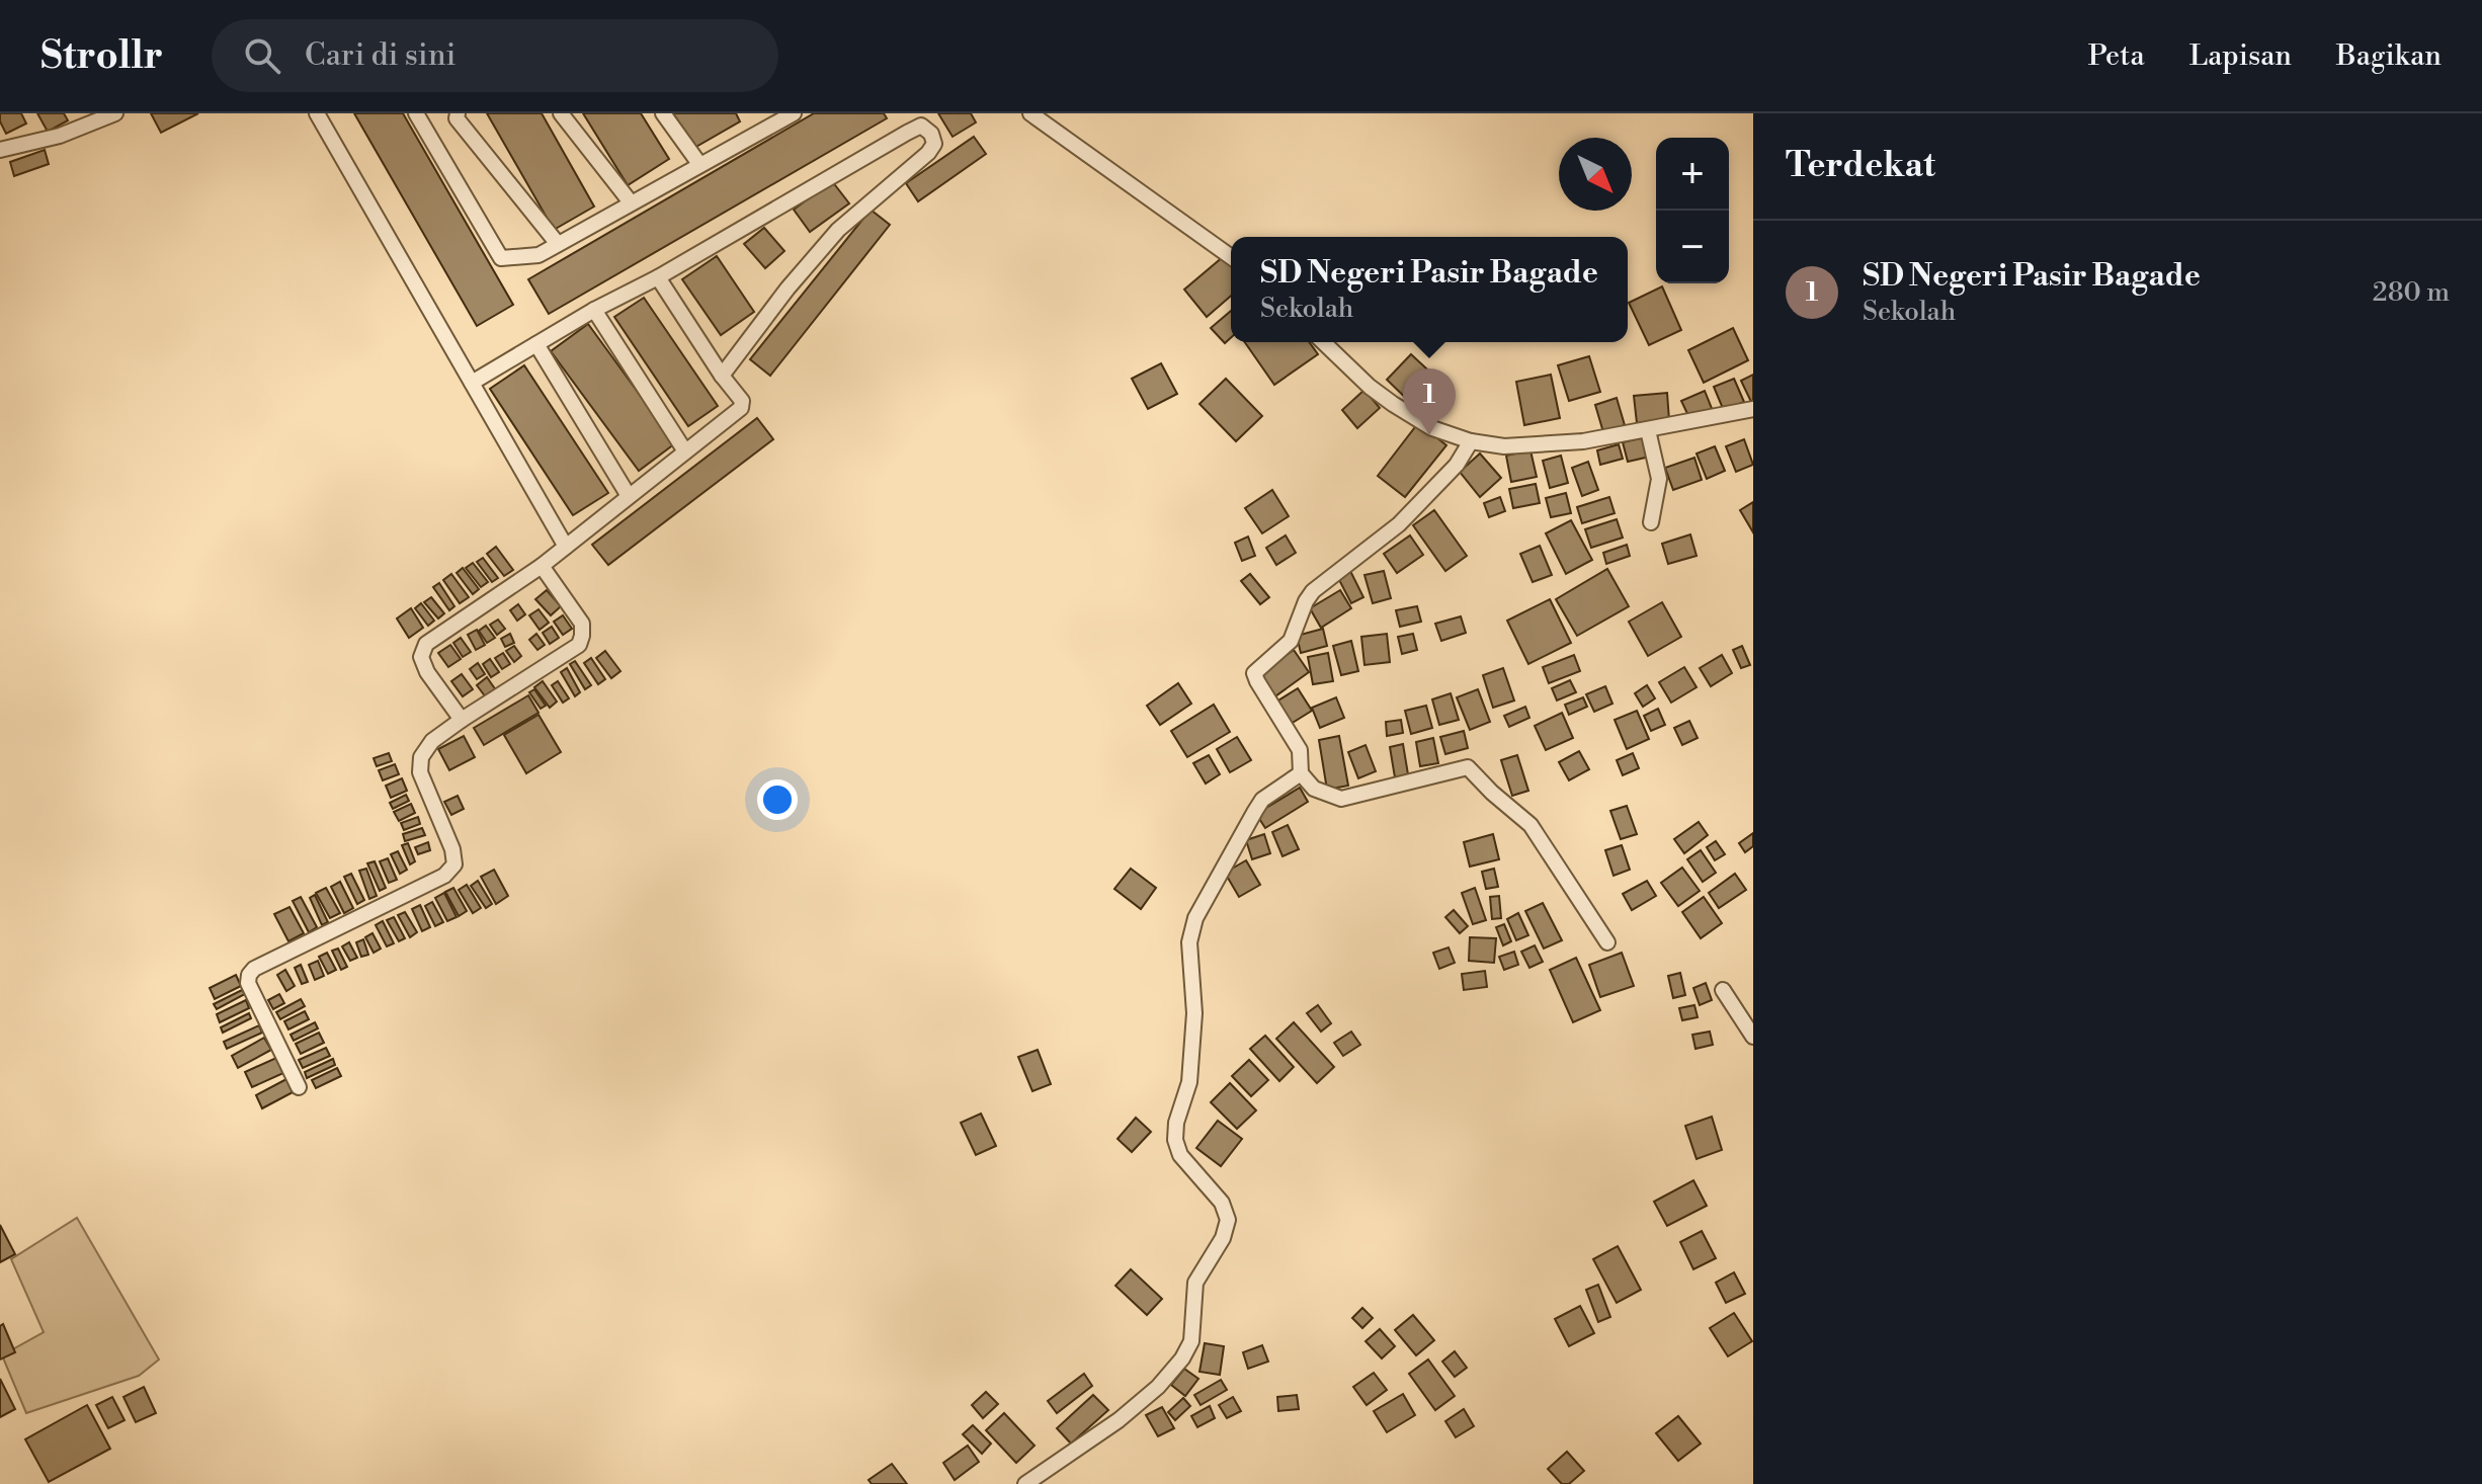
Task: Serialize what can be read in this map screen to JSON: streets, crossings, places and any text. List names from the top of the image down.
{
  "north": "bottom right",
  "page": {
    "header": "Strollr",
    "search": "Cari di sini",
    "nav": ["Peta", "Lapisan", "Bagikan"],
    "heading": "Terdekat",
    "map_buttons": ["+", "−"],
    "list": [
      {
        "mark": "1",
        "name": "SD Negeri Pasir Bagade",
        "note": "Sekolah",
        "value": "280 m"
      }
    ],
    "popup": ["SD Negeri Pasir Bagade", "Sekolah"],
    "pins": "1"
  }
}
